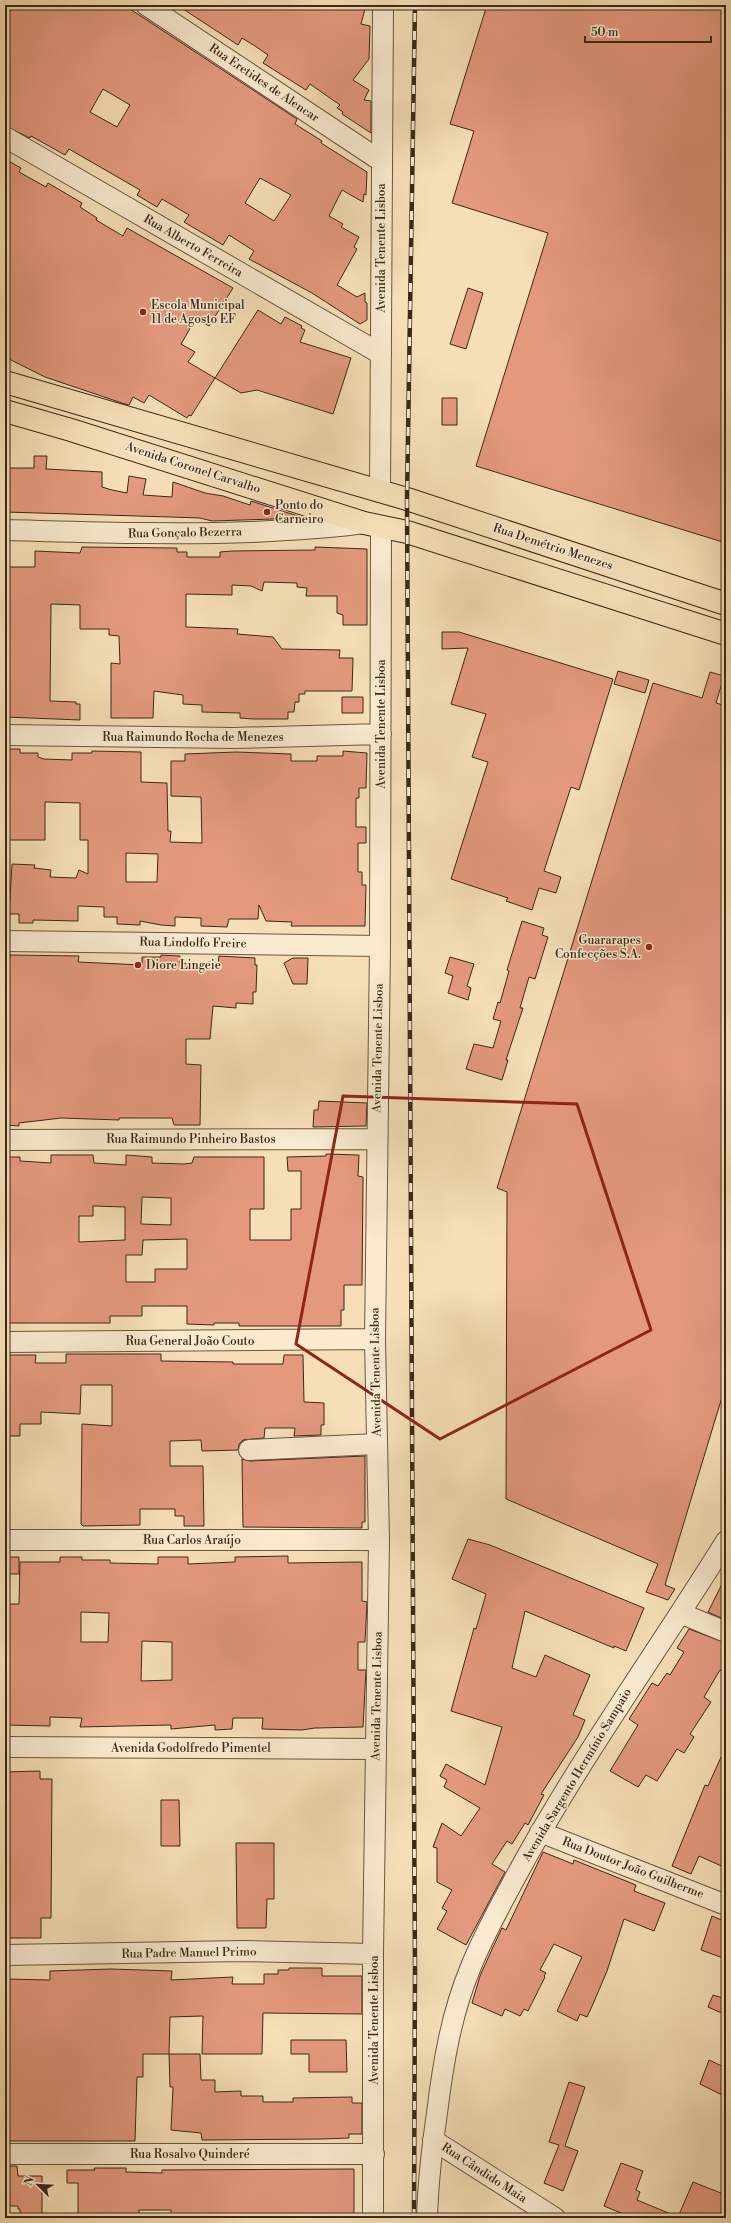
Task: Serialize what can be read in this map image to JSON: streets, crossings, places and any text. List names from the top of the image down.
{
  "streets": {
    "main road": ["Avenida Coronel Carvalho", "Rua Demétrio Menezes"],
    "street": [
      "Rua Eretides de Alencar",
      "Rua Alberto Ferreira",
      "Avenida Tenente Lisboa",
      "Rua Gonçalo Bezerra",
      "Rua Raimundo Rocha de Menezes",
      "Rua Lindolfo Freire",
      "Rua Raimundo Pinheiro Bastos",
      "Rua General João Couto",
      "Rua Carlos Araújo",
      "Avenida Godolfredo Pimentel",
      "Avenida Sargento Hermínio Sampaio",
      "Rua Doutor João Guilherme",
      "Rua Padre Manuel Primo",
      "Rua Rosalvo Quinderé",
      "Rua Cândido Maia"
    ]
  },
  "crossings": [
    ["Rua Eretides de Alencar", "Avenida Tenente Lisboa"],
    ["Rua Alberto Ferreira", "Avenida Tenente Lisboa"],
    ["Avenida Tenente Lisboa", "Avenida Coronel Carvalho"],
    ["Avenida Tenente Lisboa", "Rua Gonçalo Bezerra"],
    ["Avenida Tenente Lisboa", "Rua Demétrio Menezes"],
    ["Avenida Tenente Lisboa", "Rua Raimundo Rocha de Menezes"],
    ["Avenida Tenente Lisboa", "Rua Lindolfo Freire"],
    ["Avenida Tenente Lisboa", "Rua Raimundo Pinheiro Bastos"],
    ["Avenida Tenente Lisboa", "Rua General João Couto"],
    ["Avenida Tenente Lisboa", "Rua Carlos Araújo"],
    ["Avenida Tenente Lisboa", "Avenida Godolfredo Pimentel"],
    ["Avenida Tenente Lisboa", "Rua Padre Manuel Primo"],
    ["Avenida Tenente Lisboa", "Rua Rosalvo Quinderé"],
    ["Avenida Coronel Carvalho", "Rua Gonçalo Bezerra"],
    ["Avenida Sargento Hermínio Sampaio", "Rua Doutor João Guilherme"],
    ["Avenida Sargento Hermínio Sampaio", "Rua Cândido Maia"]
  ],
  "places": [
    "Escola Municipal 11 de Agosto EF",
    "Ponto do Carneiro",
    "Guararapes Confecções S.A.",
    "Diore Lingeie"
  ],
  "scale_bar": "50 m",
  "north": "top left"
}
